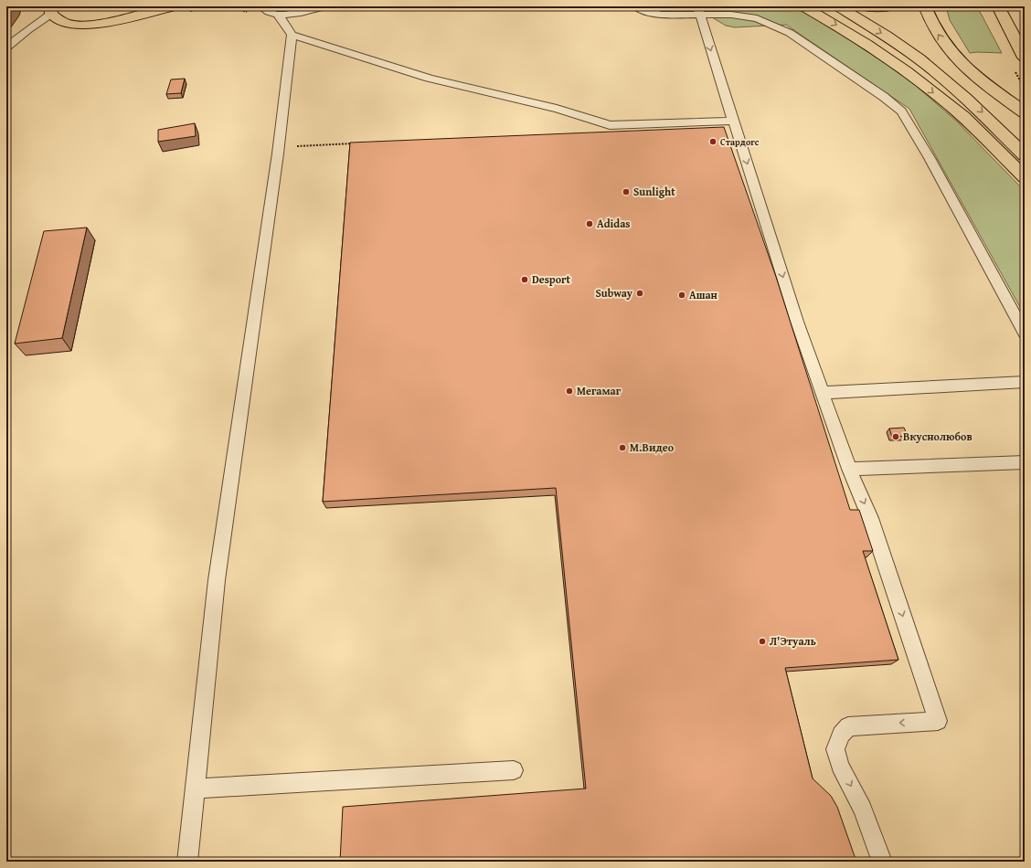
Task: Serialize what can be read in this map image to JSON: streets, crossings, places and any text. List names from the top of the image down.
{
  "places": [
    "Стардогс",
    "Sunlight",
    "Adidas",
    "Desport",
    "Subway",
    "Ашан",
    "Мегамаг",
    "Вкуснолюбов",
    "М.Видео",
    "Л'Этуаль"
  ]
}
